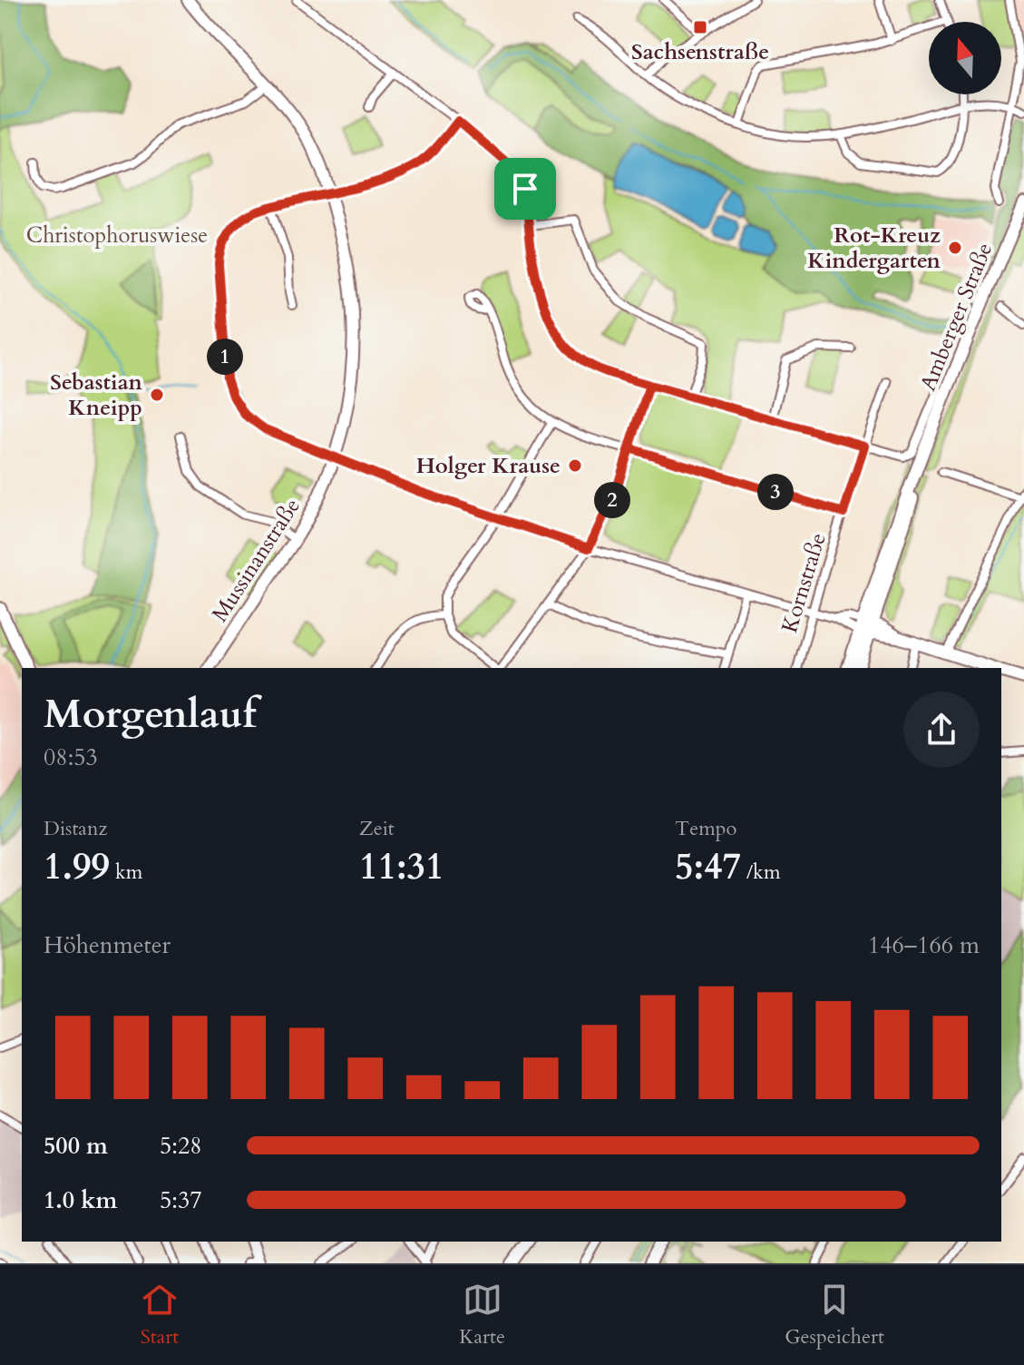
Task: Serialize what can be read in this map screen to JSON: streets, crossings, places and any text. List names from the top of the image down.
{
  "streets": {
    "main road": ["Amberger Straße", "Mussinanstraße"],
    "street": ["Kornstraße"]
  },
  "parks": ["Christophoruswiese"],
  "places": {
    "transit": ["Sachsenstraße"],
    "other": ["Rot-Kreuz Kindergarten", "Sebastian Kneipp", "Holger Krause"]
  },
  "north": "top",
  "page": {
    "pins": ["1", "3", "2"],
    "heading": ["Morgenlauf", "08:53"],
    "stats": [
      ["Distanz", "1.99 km"],
      ["Zeit", "11:31"],
      ["Tempo", "5:47 /km"]
    ],
    "chart": ["Höhenmeter", "146–166 m"],
    "list": [
      {
        "name": "500 m",
        "note": "5:28"
      },
      {
        "name": "1.0 km",
        "note": "5:37"
      }
    ],
    "tabs": ["Start", "Karte", "Gespeichert"]
  }
}
